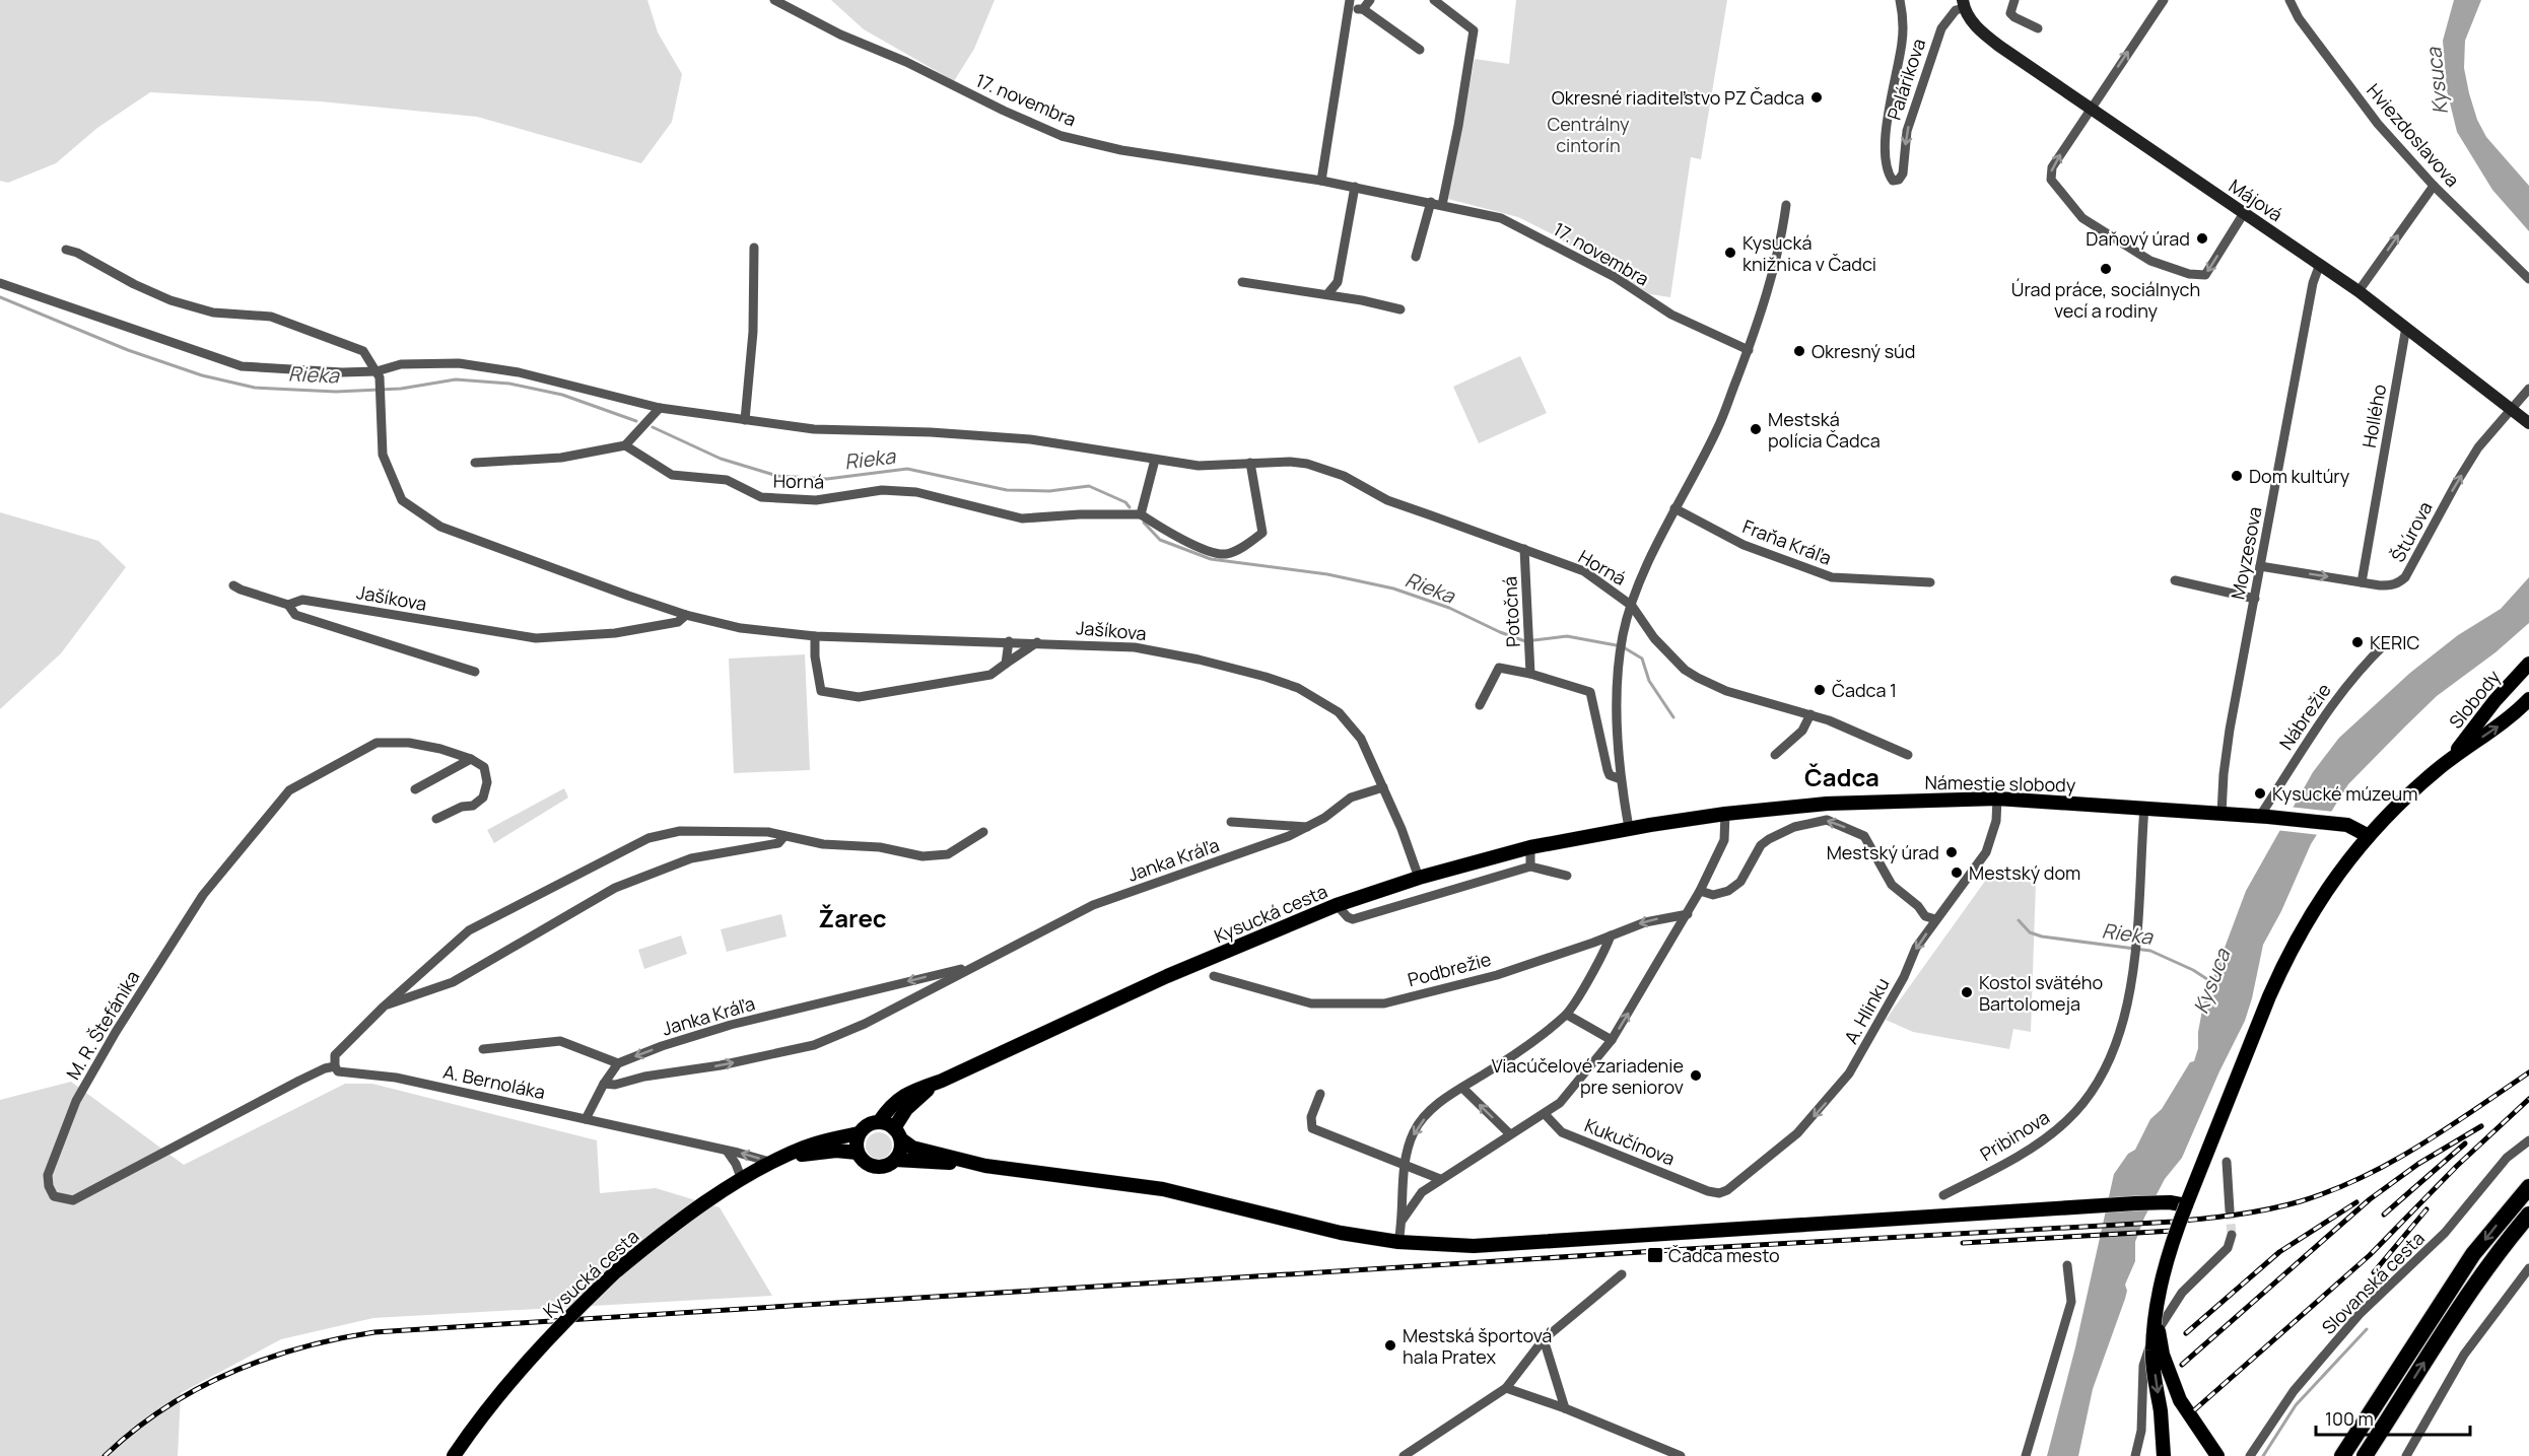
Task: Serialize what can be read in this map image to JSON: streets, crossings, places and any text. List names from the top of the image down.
{
  "streets": {
    "main road": [
      "Májová",
      "Slobody",
      "Námestie slobody",
      "Kysucká cesta"
    ],
    "street": [
      "Palárikova",
      "17. novembra",
      "Hviezdoslavova",
      "Hollého",
      "Horná",
      "Štúrova",
      "Fraňa Kráľa",
      "Moyzesova",
      "Jašíkova",
      "Potočná",
      "Nábrežie",
      "Janka Kráľa",
      "Podbrežie",
      "A. Hlinku",
      "M. R. Štefánika",
      "A. Bernoláka",
      "Pribinova",
      "Kukučínova",
      "Slovanská cesta"
    ]
  },
  "crossings": [
    ["Palárikova", "Májová"],
    ["Májová", "Hollého"],
    ["Májová", "Štúrova"],
    ["Májová", "Moyzesova"],
    ["Hollého", "Štúrova"],
    ["Horná", "Jašíkova"],
    ["Horná", "Potočná"],
    ["Štúrova", "Moyzesova"],
    ["Moyzesova", "Námestie slobody"],
    ["Jašíkova", "Janka Kráľa"],
    ["Jašíkova", "Kysucká cesta"],
    ["Slobody", "Námestie slobody"],
    ["Nábrežie", "Námestie slobody"],
    ["Námestie slobody", "Kysucká cesta"],
    ["Námestie slobody", "A. Hlinku"],
    ["Námestie slobody", "Pribinova"],
    ["Kysucká cesta", "A. Bernoláka"],
    ["A. Hlinku", "Kukučínova"],
    ["M. R. Štefánika", "A. Bernoláka"]
  ],
  "one_way": ["Štúrova", "A. Hlinku"],
  "districts": ["Čadca", "Žarec"],
  "water": ["Kysuca", "Rieka"],
  "parks": ["Centrálny cintorín"],
  "places": {
    "other": [
      "Okresné riaditeľstvo PZ Čadca",
      "Daňový úrad",
      "Kysucká knižnica v Čadci",
      "Úrad práce, sociálnych vecí a rodiny",
      "Okresný súd",
      "Mestská polícia Čadca",
      "Dom kultúry",
      "KERIC",
      "Čadca 1",
      "Kysucké múzeum",
      "Mestský úrad",
      "Mestský dom",
      "Kostol svätého Bartolomeja",
      "Viacúčelové zariadenie pre seniorov",
      "Mestská športová hala Pratex"
    ],
    "transit": ["Čadca mesto"]
  },
  "scale_bar": "100 m"
}
